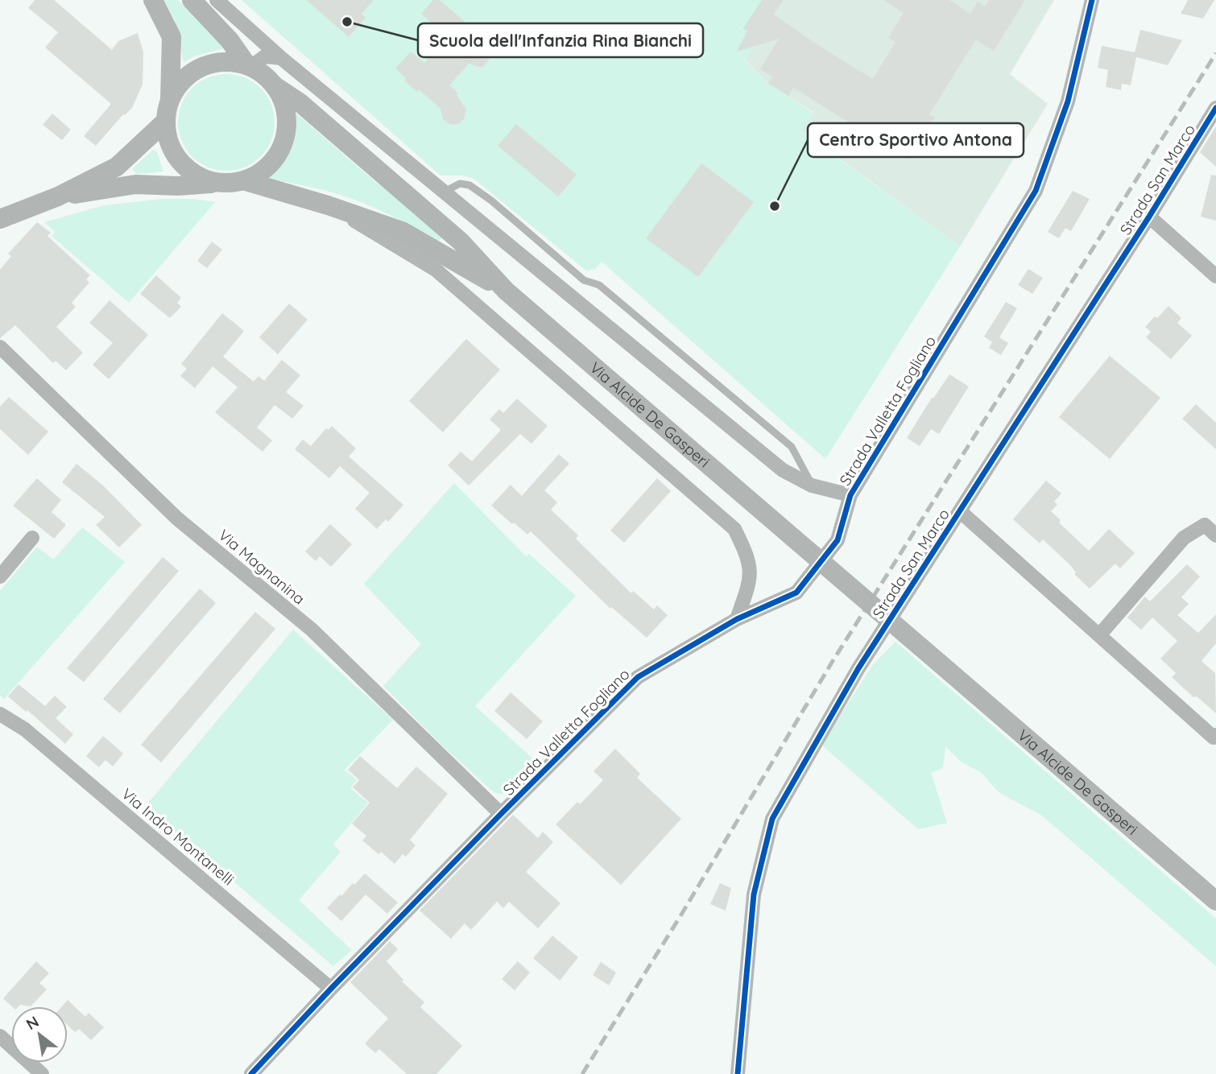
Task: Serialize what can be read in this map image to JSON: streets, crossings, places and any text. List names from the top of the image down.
{
  "streets": {
    "main road": ["Via Alcide De Gasperi"],
    "street": [
      "Strada San Marco",
      "Strada Valletta Fogliano",
      "Via Magnanina",
      "Via Indro Montanelli"
    ]
  },
  "crossings": [
    ["Strada Valletta Fogliano", "Via Magnanina"],
    ["Strada Valletta Fogliano", "Via Indro Montanelli"]
  ],
  "places": ["Scuola dell'Infanzia Rina Bianchi", "Centro Sportivo Antona"],
  "north": "top left"
}
